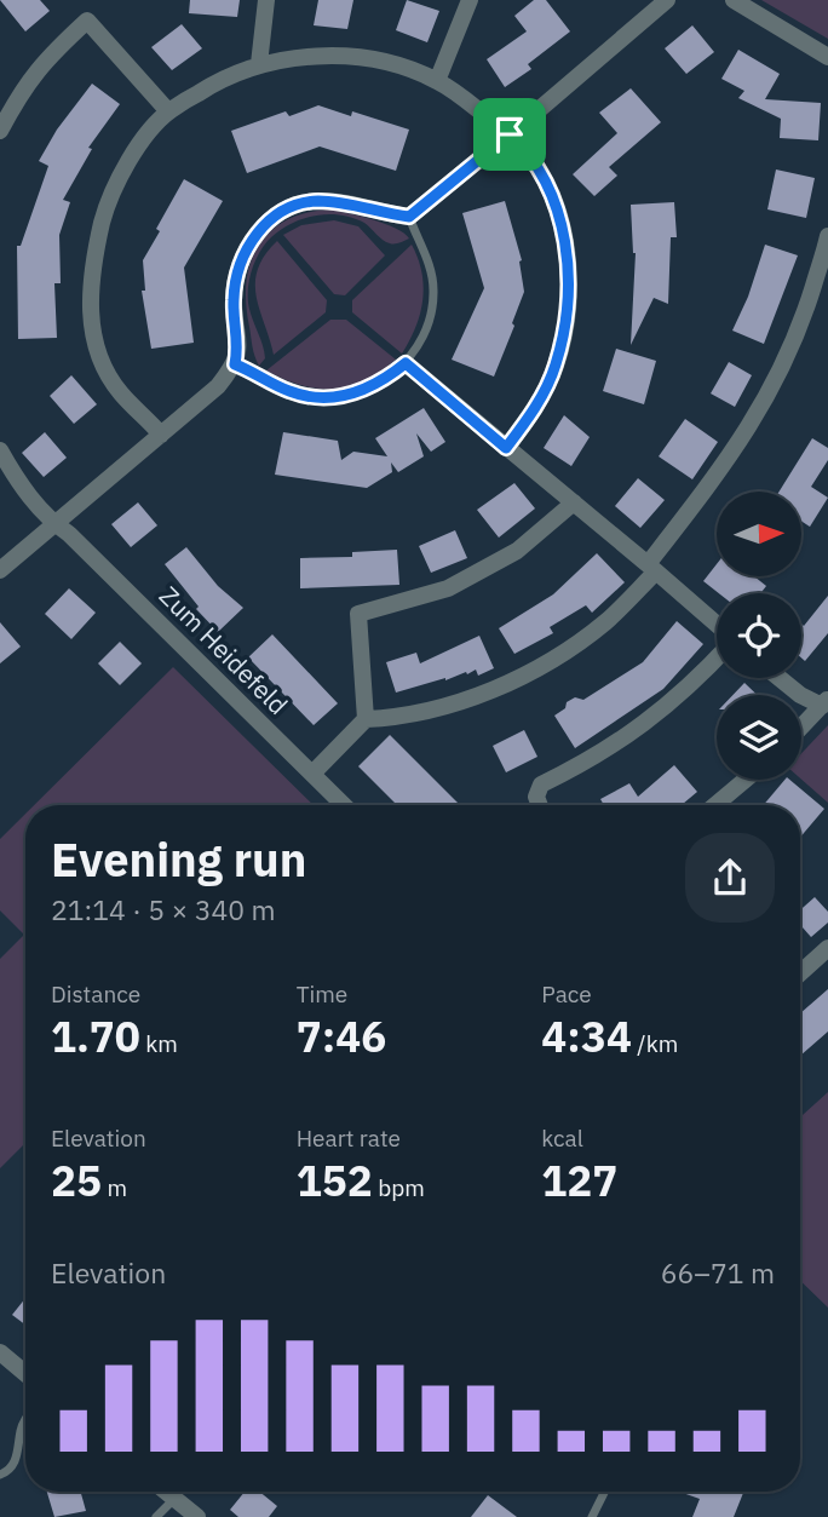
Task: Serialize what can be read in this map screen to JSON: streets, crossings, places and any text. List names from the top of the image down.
{
  "streets": {
    "street": ["Zum Heidefeld"]
  },
  "north": "right",
  "page": {
    "heading": ["Evening run", "21:14 · 5 × 340 m"],
    "stats": [
      ["Distance", "1.70 km"],
      ["Time", "7:46"],
      ["Pace", "4:34 /km"],
      ["Elevation", "25 m"],
      ["Heart rate", "152 bpm"],
      ["kcal", "127"]
    ],
    "chart": ["Elevation", "66–71 m"]
  }
}
